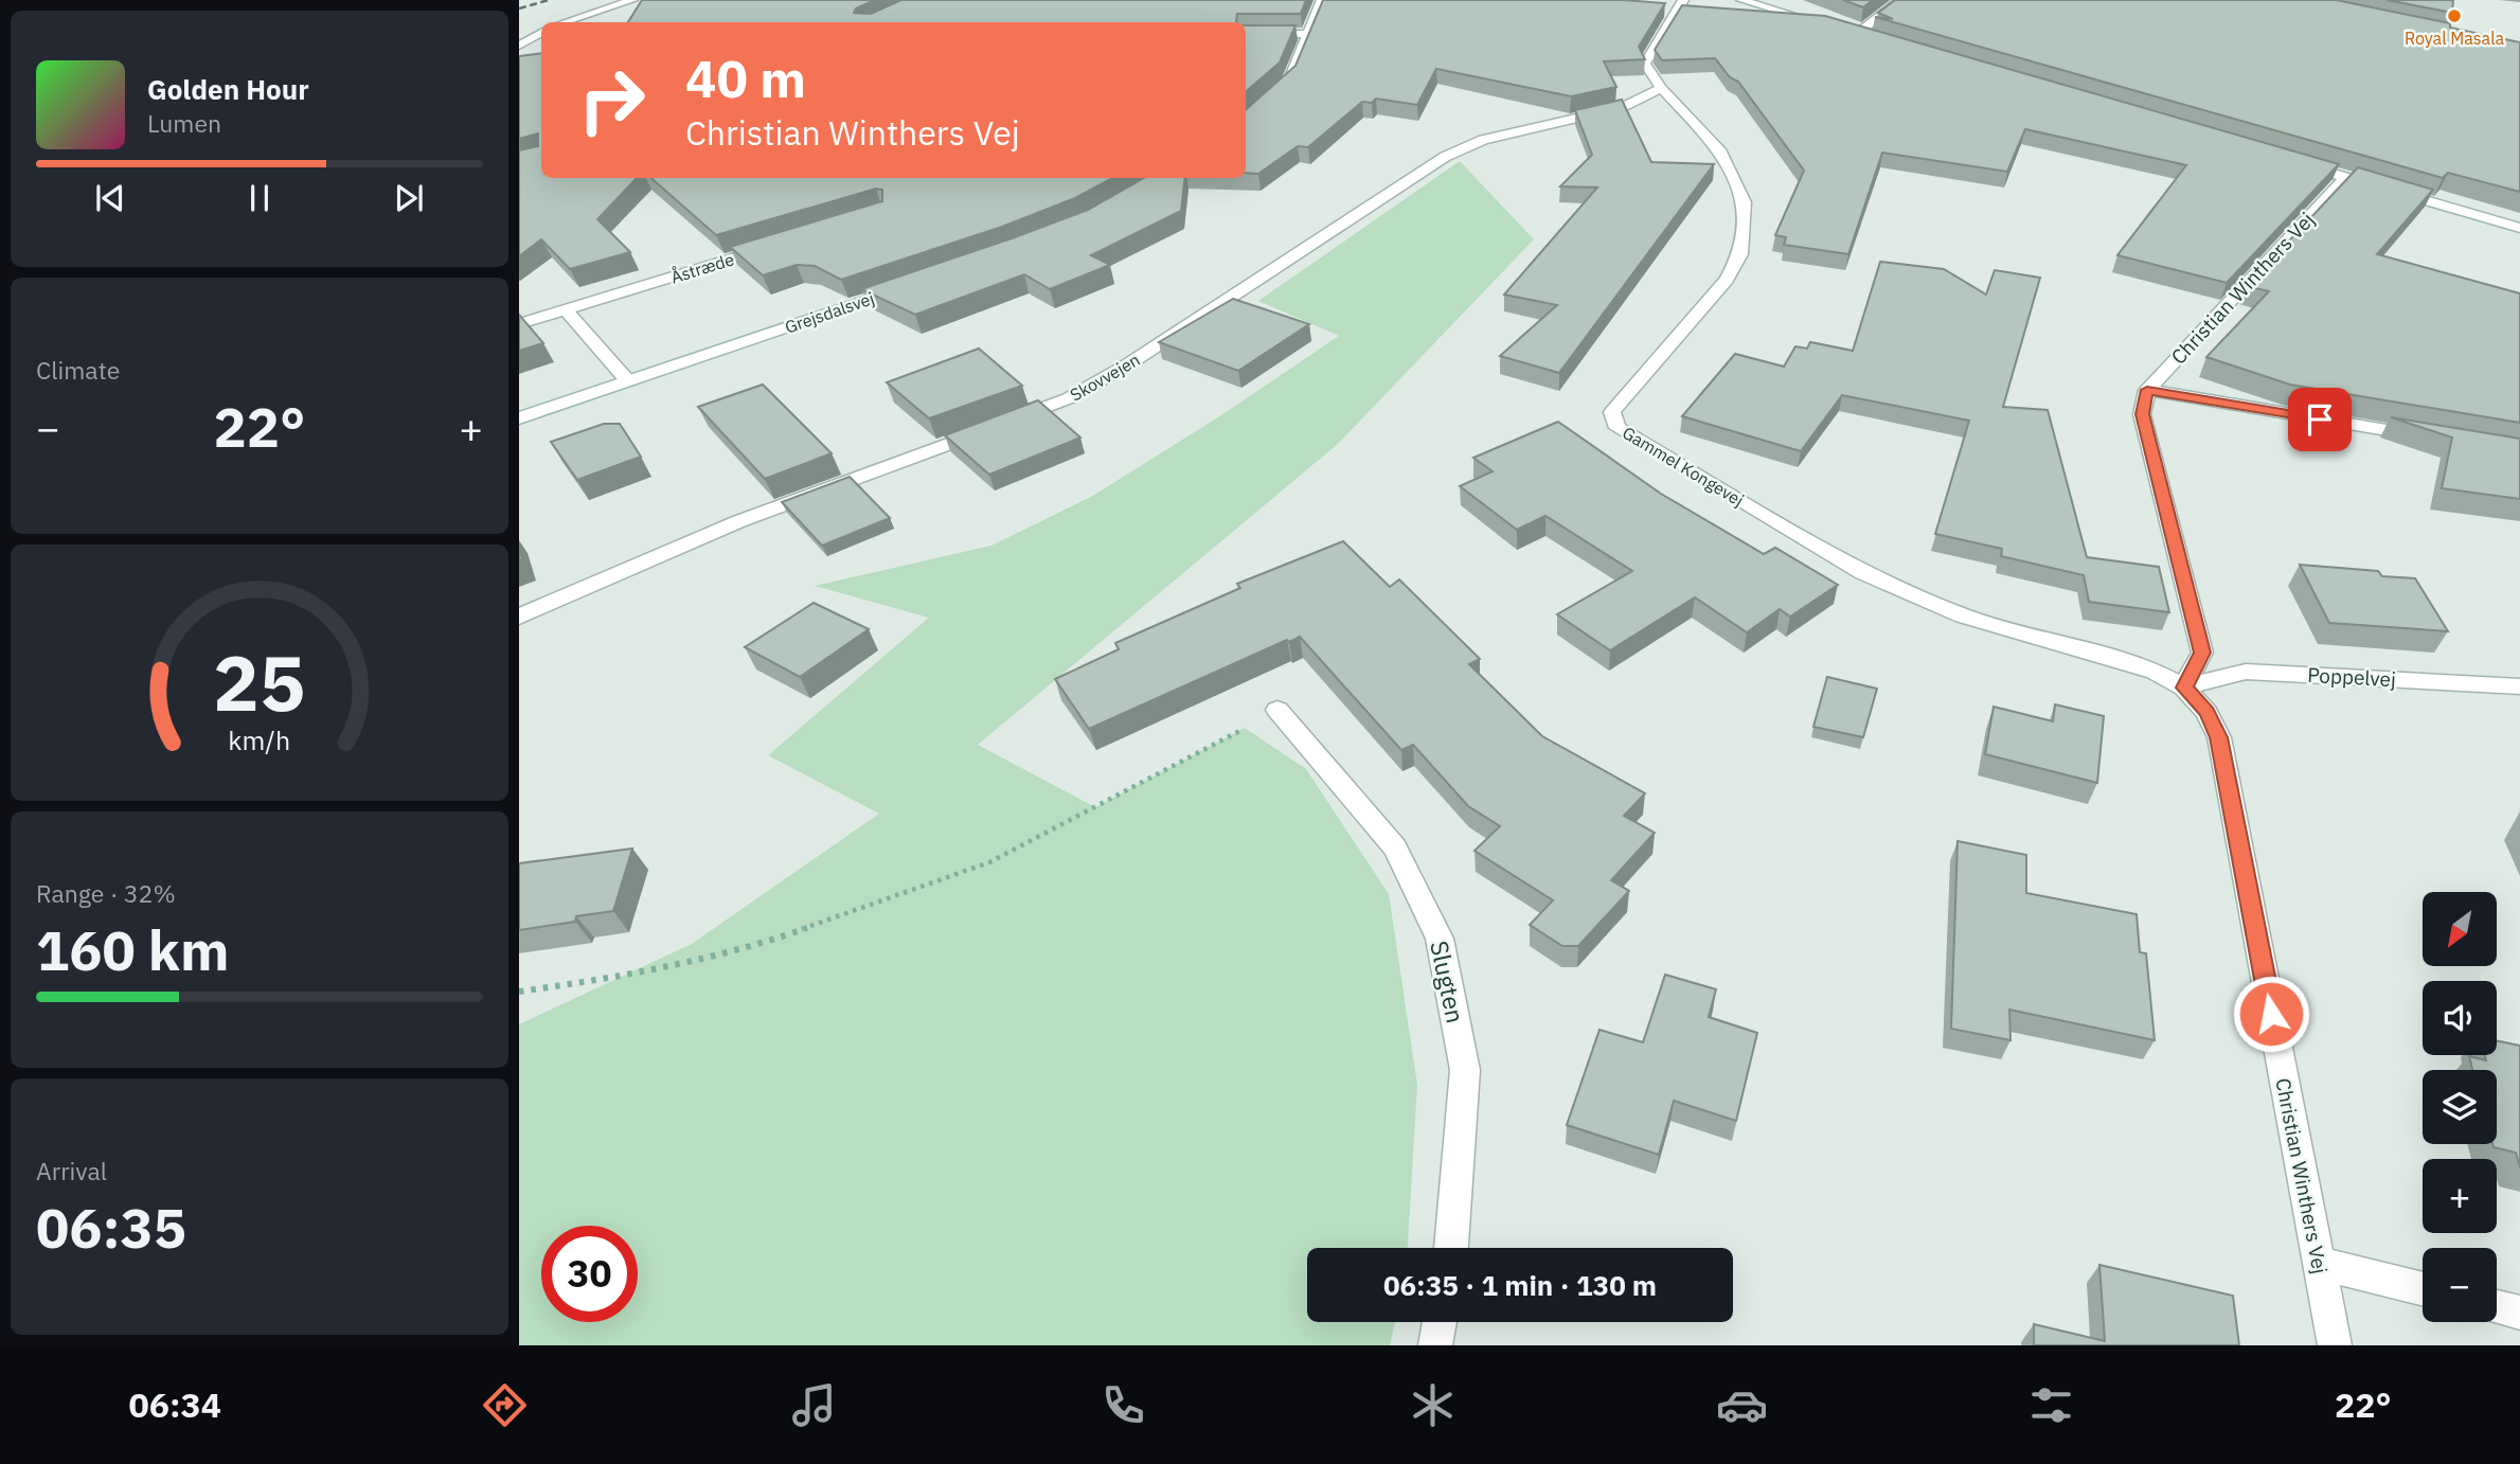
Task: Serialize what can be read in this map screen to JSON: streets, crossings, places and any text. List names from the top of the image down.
{
  "streets": {
    "street": [
      "Åstræde",
      "Christian Winthers Vej",
      "Grejsdalsvej",
      "Skovvejen",
      "Gammel Kongevej",
      "Poppelvej",
      "Slugten"
    ]
  },
  "crossings": [
    ["Christian Winthers Vej", "Gammel Kongevej"],
    ["Christian Winthers Vej", "Poppelvej"],
    ["Skovvejen", "Gammel Kongevej"],
    ["Gammel Kongevej", "Poppelvej"]
  ],
  "places": ["Royal Masala"],
  "north": "bottom left",
  "page": {
    "turn": ["40 m", "Christian Winthers Vej"],
    "song": ["Golden Hour", "Lumen"],
    "tile": [
      "Climate",
      ["Range · 32%", "160 km"],
      ["Arrival", "06:35"]
    ],
    "heat": ["−", "22°", "+"],
    "map_buttons": ["+", "−"],
    "limit": "30",
    "trip": "06:35 · 1 min · 130 m",
    "tabs": ["06:34", "22°"],
    "gauge": ["25", "km/h"]
  }
}
